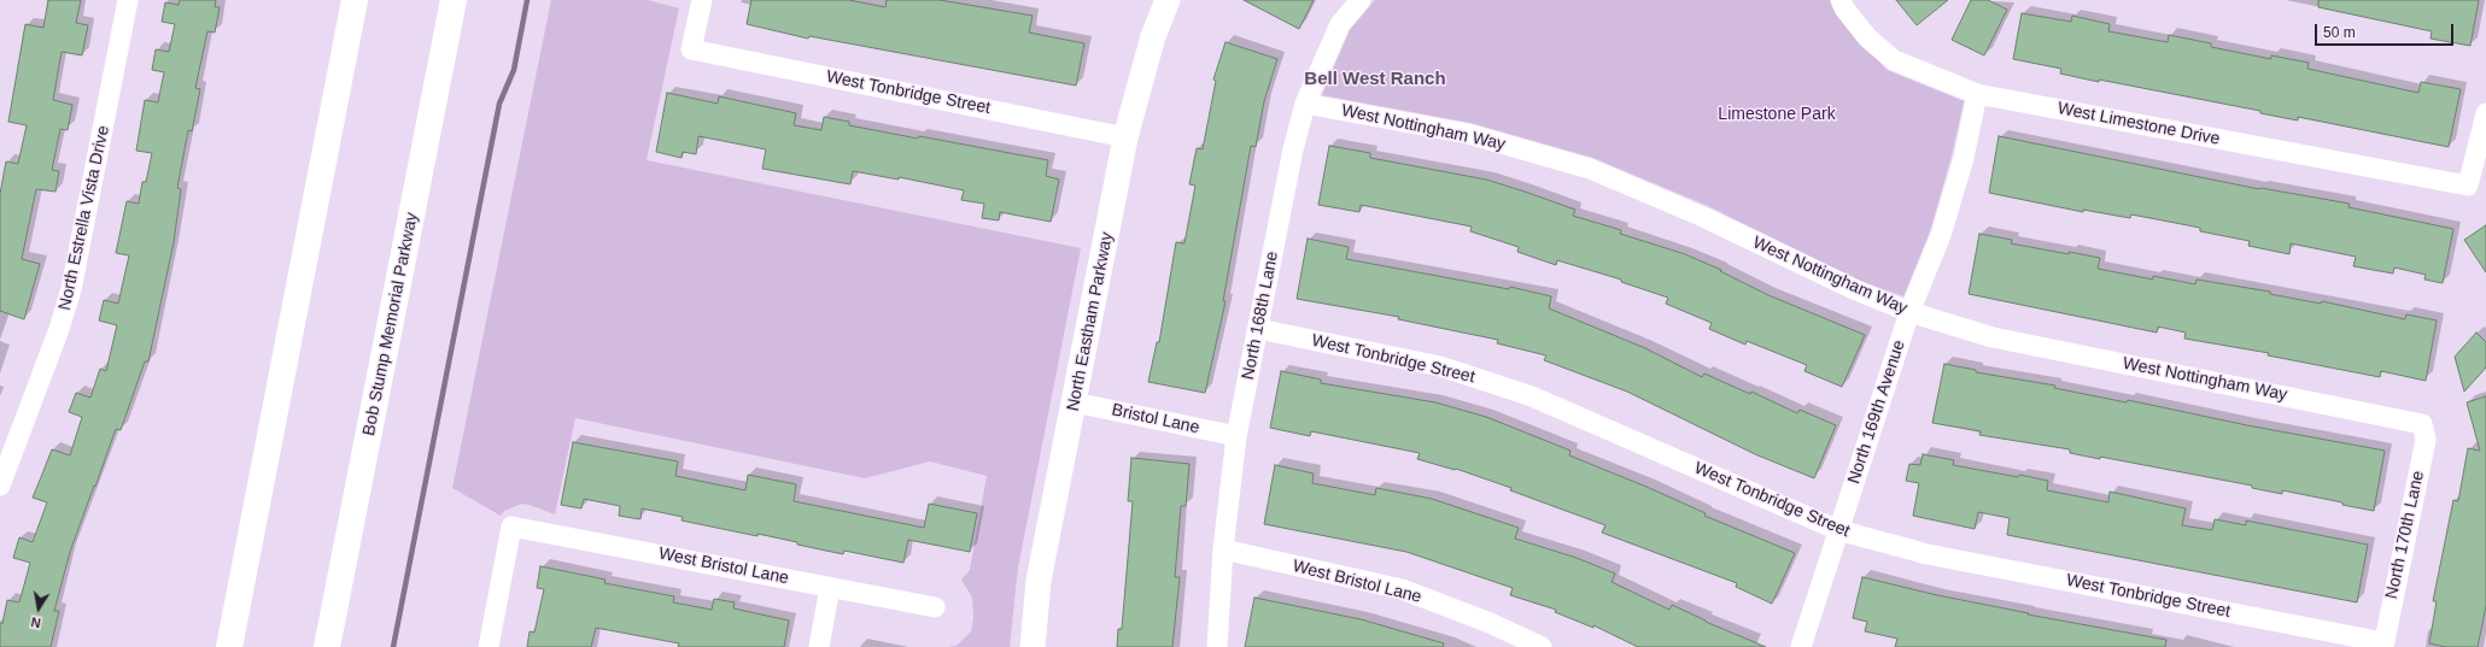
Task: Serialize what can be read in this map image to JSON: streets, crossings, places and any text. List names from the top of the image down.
{
  "streets": {
    "highway": ["Bob Stump Memorial Parkway"],
    "street": [
      "West Tonbridge Street",
      "West Limestone Drive",
      "West Nottingham Way",
      "North Estrella Vista Drive",
      "North 168th Lane",
      "North Eastham Parkway",
      "North 169th Avenue",
      "Bristol Lane",
      "North 170th Lane",
      "West Bristol Lane"
    ]
  },
  "crossings": [
    ["West Tonbridge Street", "North 168th Lane"],
    ["West Tonbridge Street", "North Eastham Parkway"],
    ["West Tonbridge Street", "North 169th Avenue"],
    ["West Tonbridge Street", "North 170th Lane"],
    ["West Limestone Drive", "North 169th Avenue"],
    ["West Nottingham Way", "North 168th Lane"],
    ["West Nottingham Way", "North 169th Avenue"],
    ["West Nottingham Way", "North 170th Lane"],
    ["North 168th Lane", "Bristol Lane"],
    ["North 168th Lane", "West Bristol Lane"],
    ["North Eastham Parkway", "Bristol Lane"]
  ],
  "districts": ["Bell West Ranch"],
  "parks": ["Limestone Park"],
  "scale_bar": "50 m",
  "north": "bottom"
}
